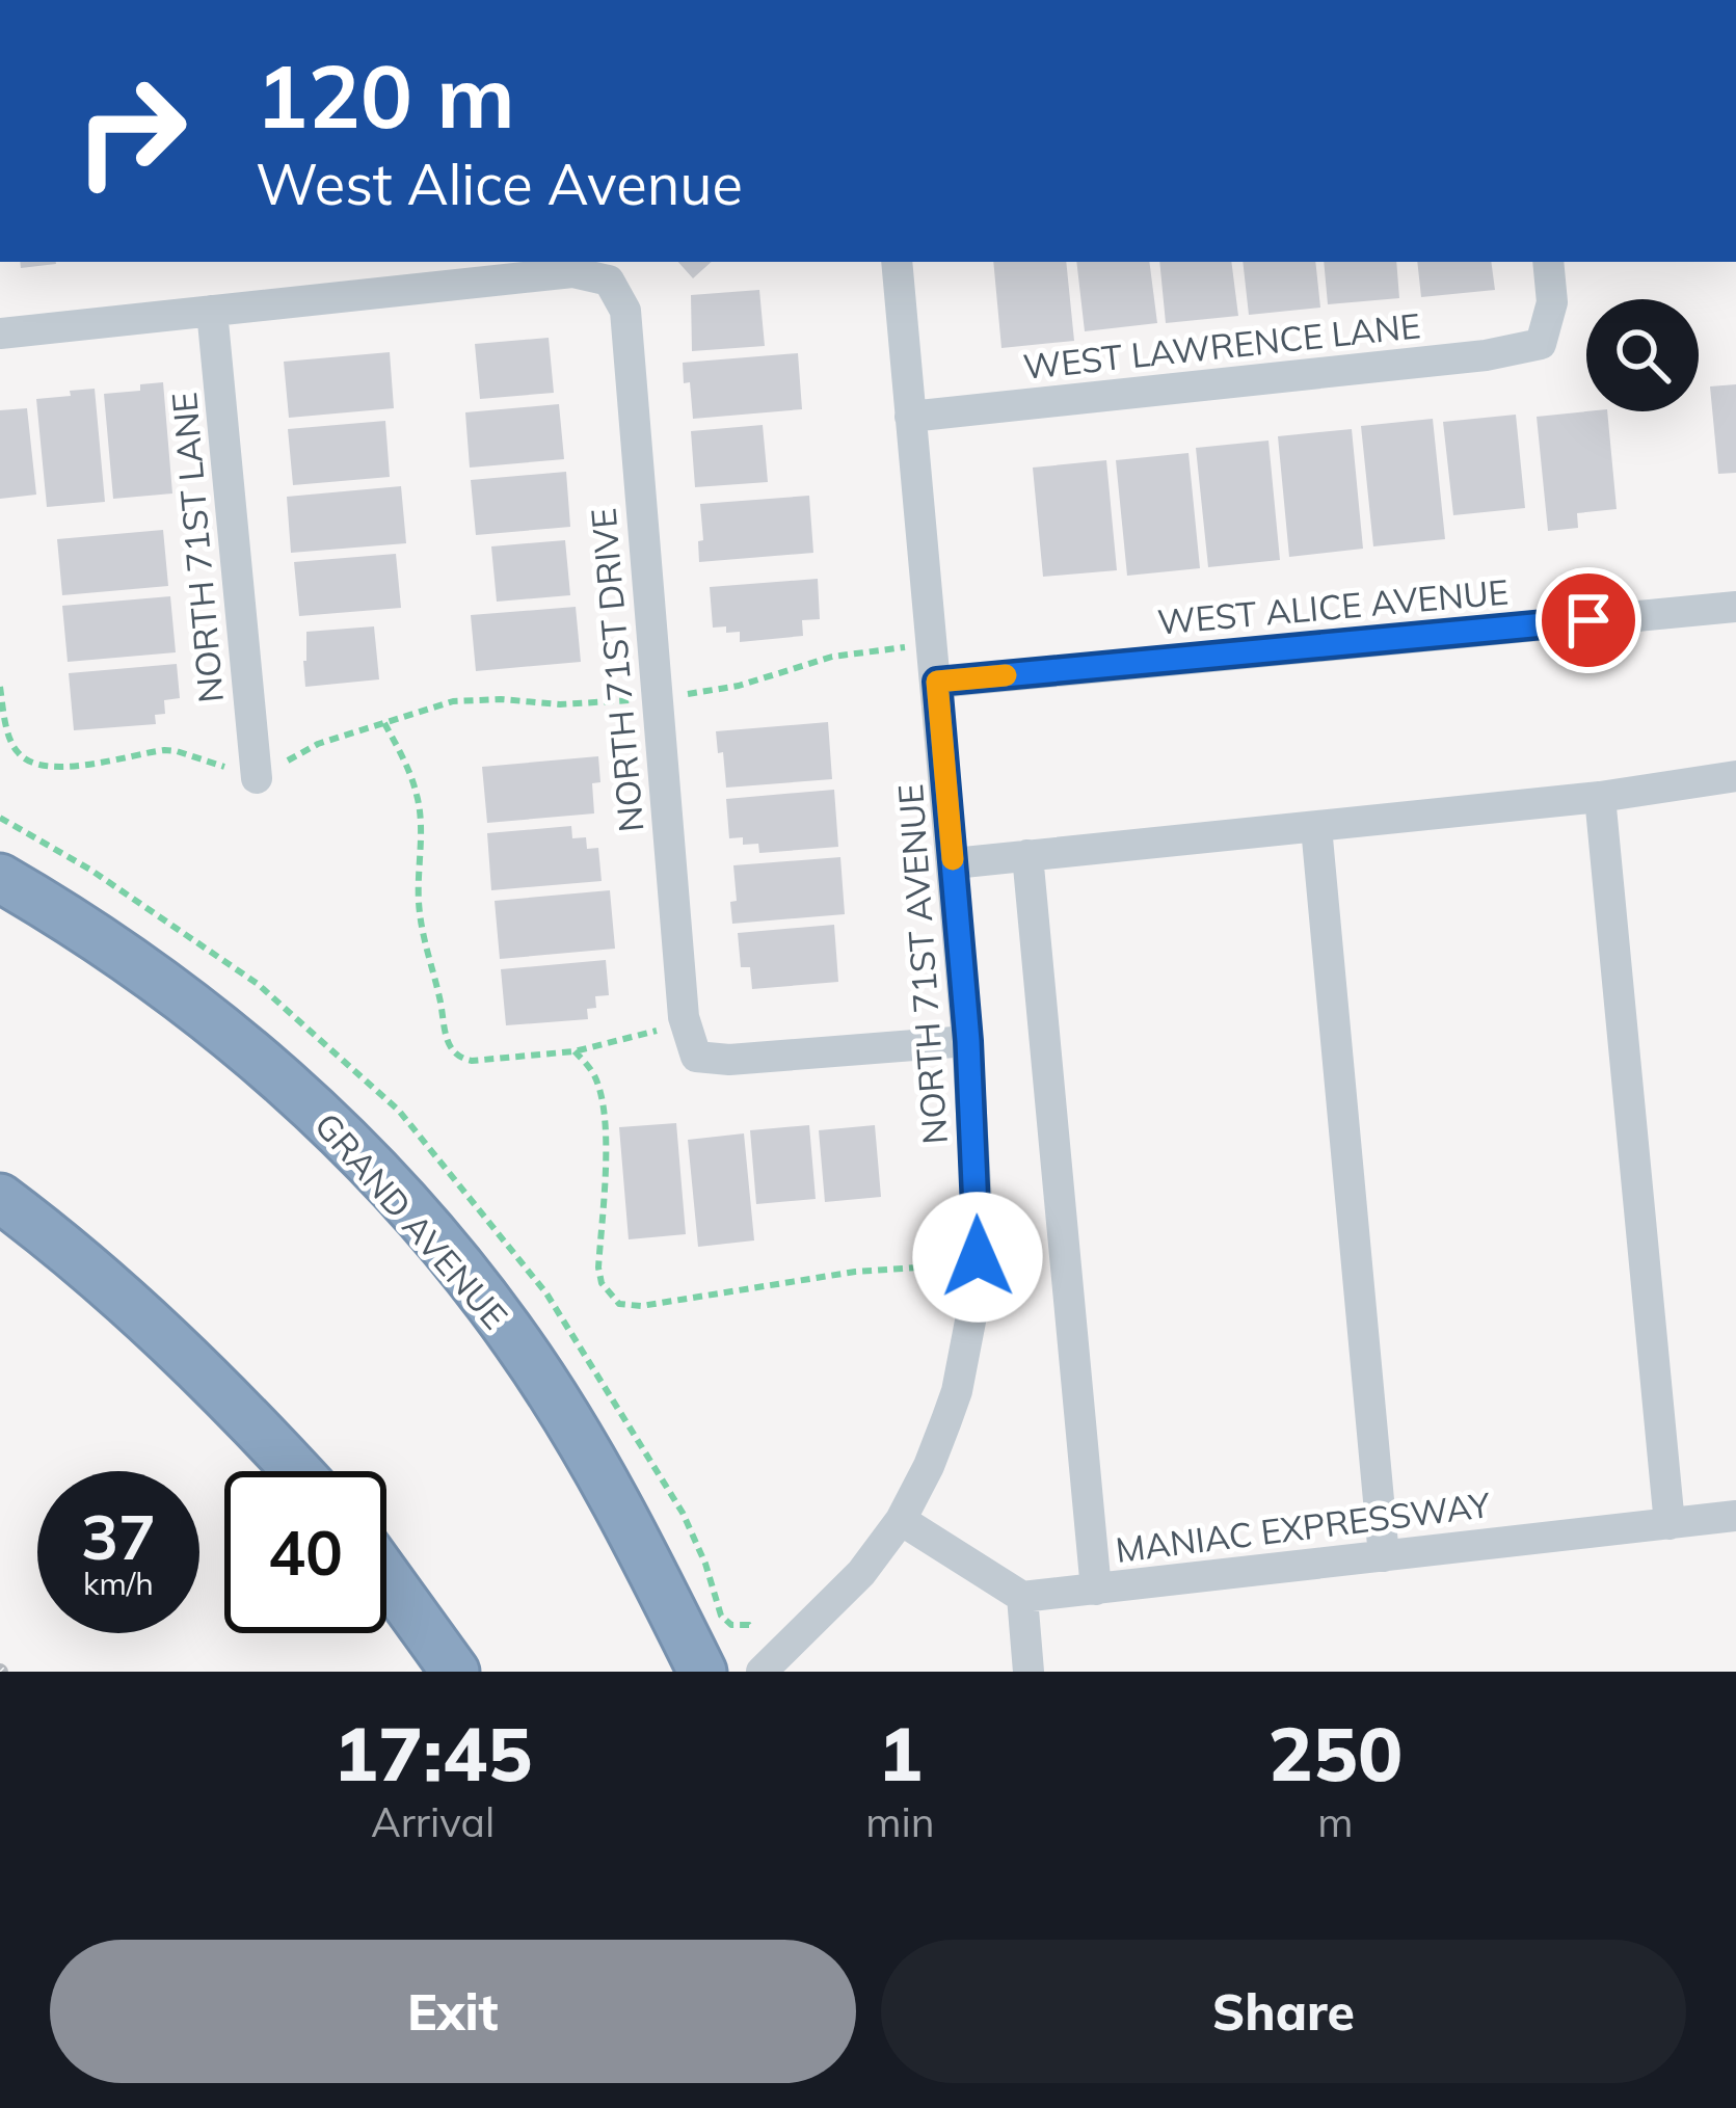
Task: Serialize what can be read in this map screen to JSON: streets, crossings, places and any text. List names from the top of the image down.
{
  "streets": {
    "highway": ["GRAND AVENUE"],
    "street": [
      "WEST LAWRENCE LANE",
      "NORTH 71ST LANE",
      "WEST ALICE AVENUE",
      "NORTH 71ST DRIVE",
      "NORTH 71ST AVENUE",
      "MANIAC EXPRESSWAY"
    ]
  },
  "crossings": [
    ["WEST LAWRENCE LANE", "NORTH 71ST AVENUE"],
    ["NORTH 71ST LANE", "NORTH 71ST DRIVE"],
    ["WEST ALICE AVENUE", "NORTH 71ST AVENUE"],
    ["NORTH 71ST DRIVE", "NORTH 71ST AVENUE"]
  ],
  "page": {
    "turn": ["120 m", "West Alice Avenue"],
    "speed": "37 km/h",
    "limit": "40",
    "eta": [
      "17:45",
      "Arrival",
      "1",
      "min",
      "250",
      "m"
    ],
    "buttons": ["Exit", "Share"]
  }
}
